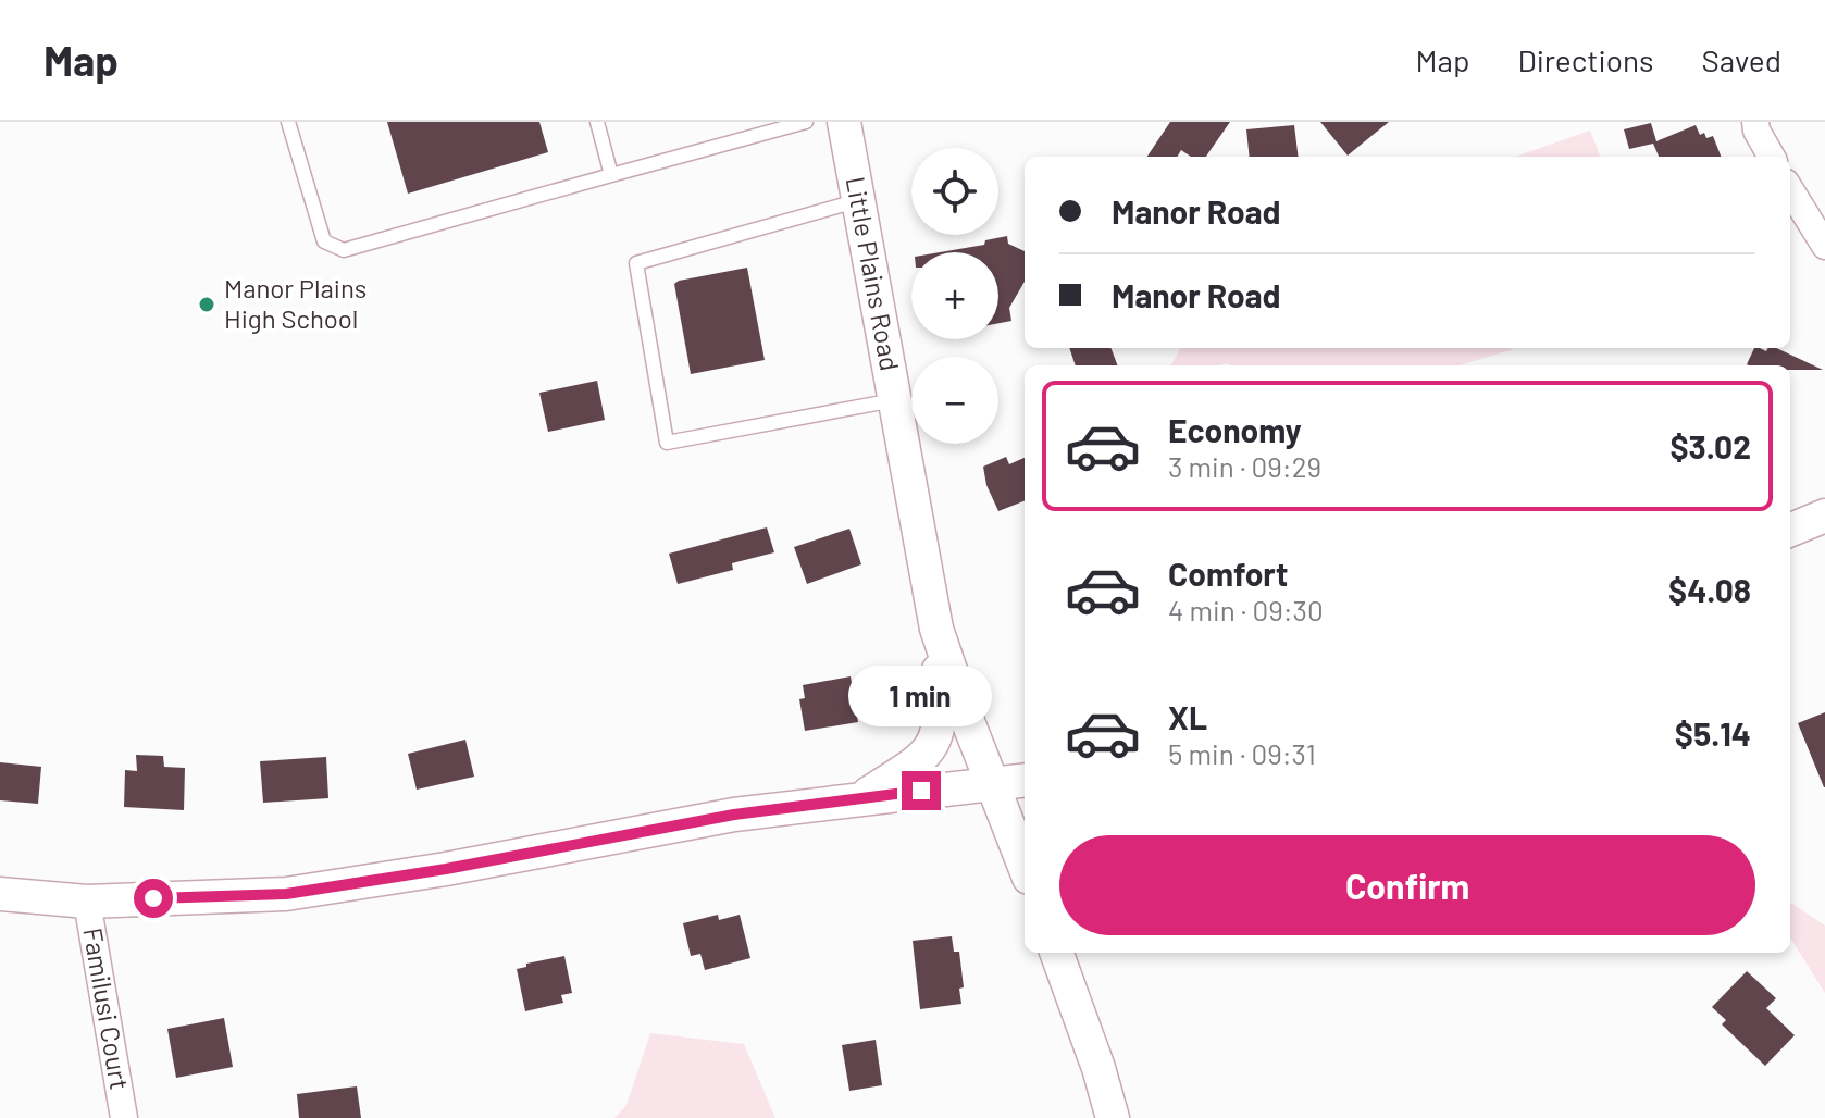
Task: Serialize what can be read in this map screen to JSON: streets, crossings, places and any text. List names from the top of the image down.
{
  "streets": {
    "street": ["Little Plains Road", "Familusi Court"]
  },
  "places": ["Manor Plains High School"],
  "page": {
    "header": "Map",
    "nav": ["Map", "Directions", "Saved"],
    "map_buttons": ["+", "−"],
    "banner": ["Manor Road", "Manor Road"],
    "list": [
      {
        "name": "Economy",
        "note": "3 min · 09:29",
        "value": "$3.02"
      },
      {
        "name": "Comfort",
        "note": "4 min · 09:30",
        "value": "$4.08"
      },
      {
        "name": "XL",
        "note": "5 min · 09:31",
        "value": "$5.14"
      }
    ],
    "bubble": "1 min",
    "buttons": "Confirm"
  }
}
